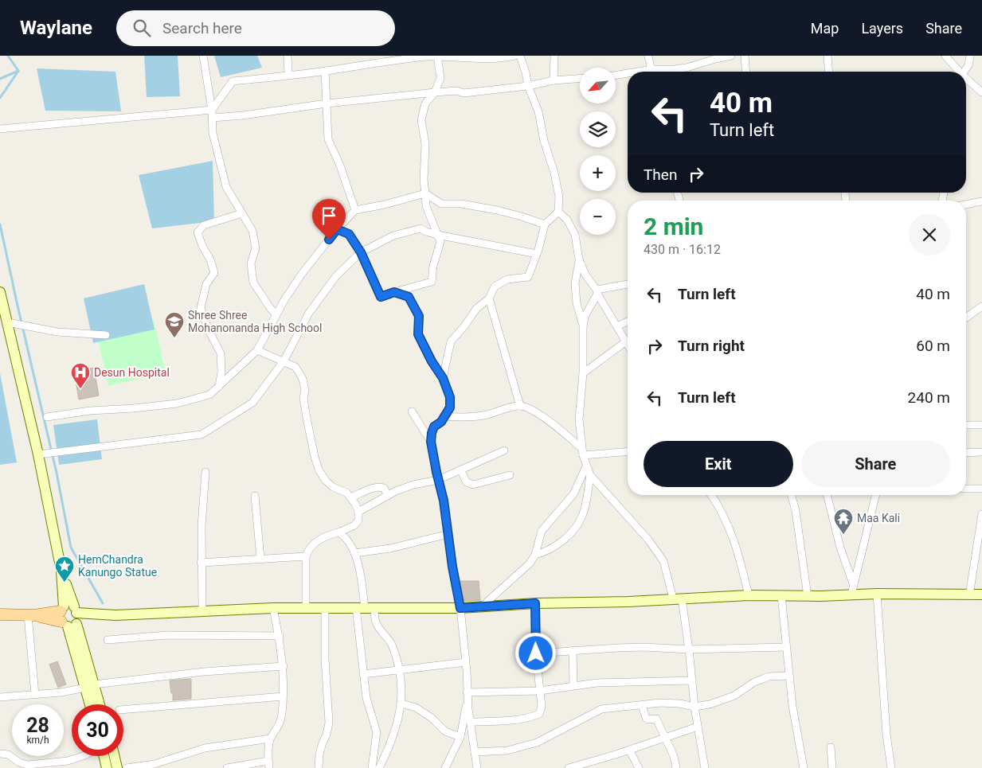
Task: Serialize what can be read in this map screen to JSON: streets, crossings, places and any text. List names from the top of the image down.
{
  "places": {
    "school or university": ["Shree Shree Mohanonanda High School"],
    "hospital": ["Desun Hospital"],
    "temple": ["Maa Kali"],
    "place": ["HemChandra Kanungo Statue"]
  },
  "north": "bottom left",
  "page": {
    "header": "Waylane",
    "search": "Search here",
    "nav": ["Map", "Layers", "Share"],
    "map_buttons": ["+", "−"],
    "turn": ["40 m", "Turn left"],
    "then": "Then",
    "heading": ["2 min", "430 m · 16:12"],
    "list": [
      {
        "name": "Turn left",
        "value": "40 m"
      },
      {
        "name": "Turn right",
        "value": "60 m"
      },
      {
        "name": "Turn left",
        "value": "240 m"
      }
    ],
    "buttons": ["Exit", "Share"],
    "speed": "28 km/h",
    "limit": "30"
  }
}
